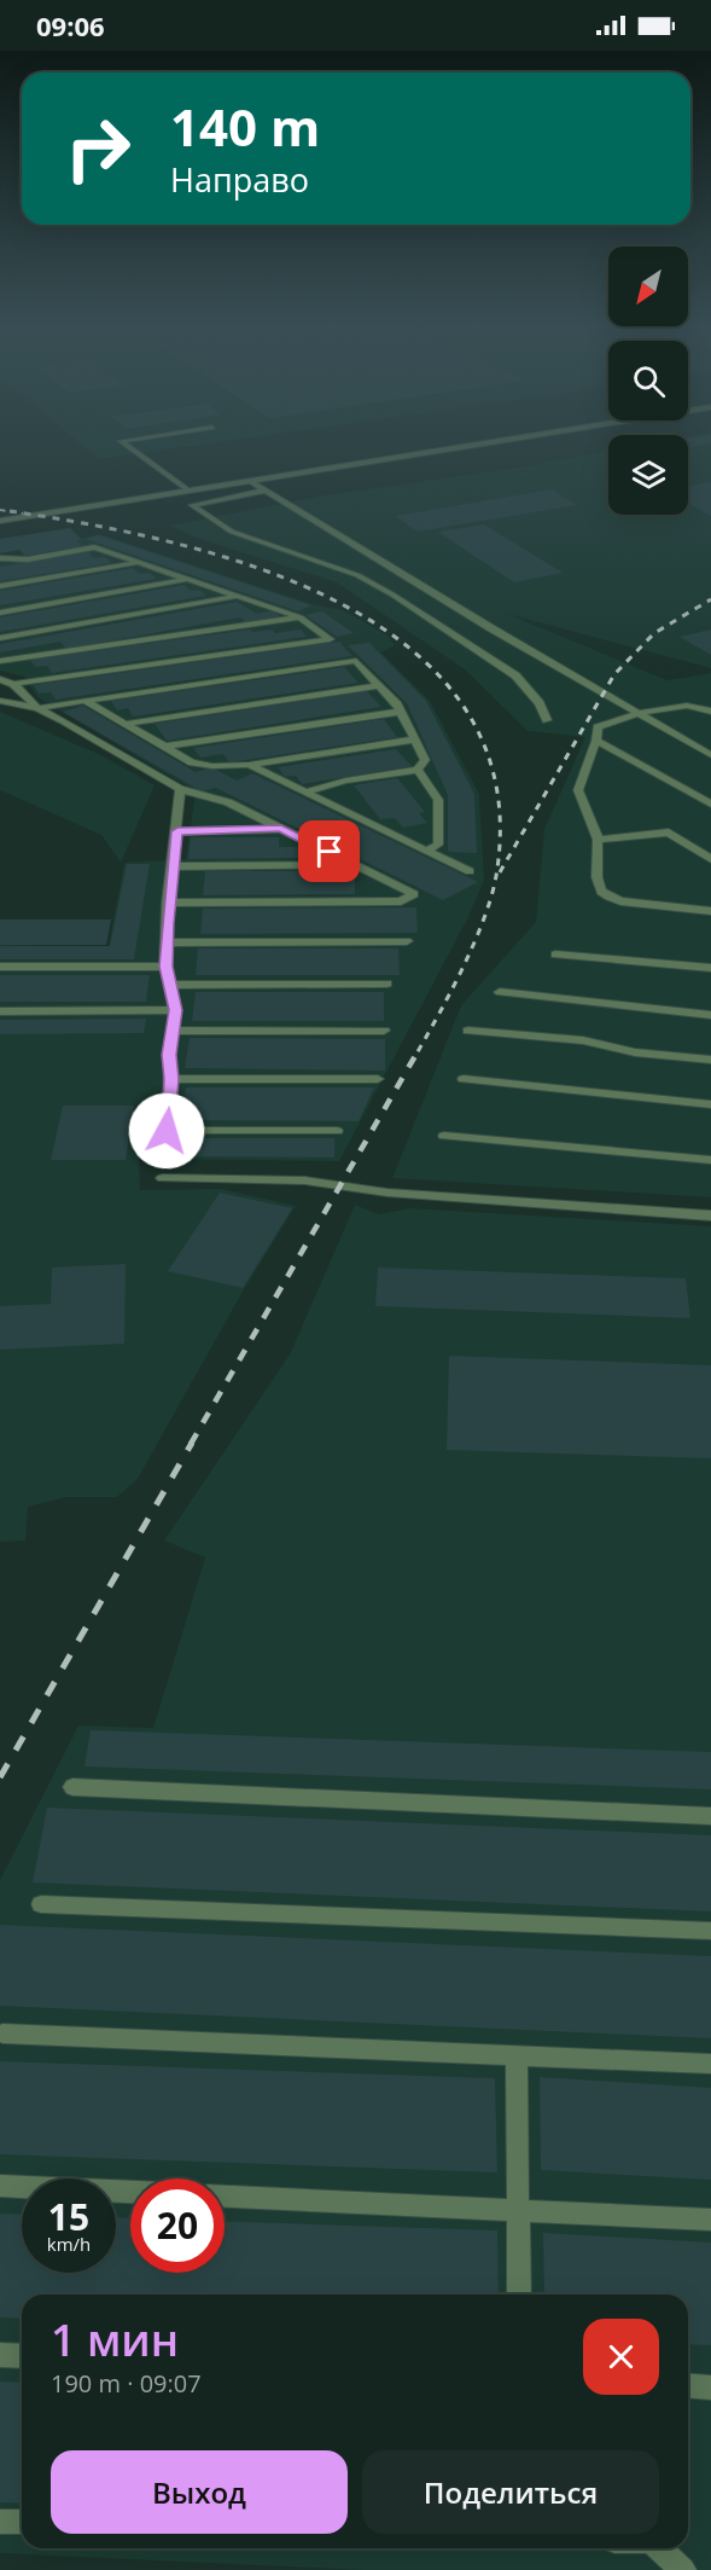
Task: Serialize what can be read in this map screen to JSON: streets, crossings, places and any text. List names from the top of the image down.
{
  "north": "bottom left",
  "page": {
    "status": "09:06",
    "turn": ["140 m", "Направо"],
    "speed": "15 km/h",
    "limit": "20",
    "heading": ["1 мин", "190 m · 09:07"],
    "buttons": ["Выход", "Поделиться"]
  }
}
